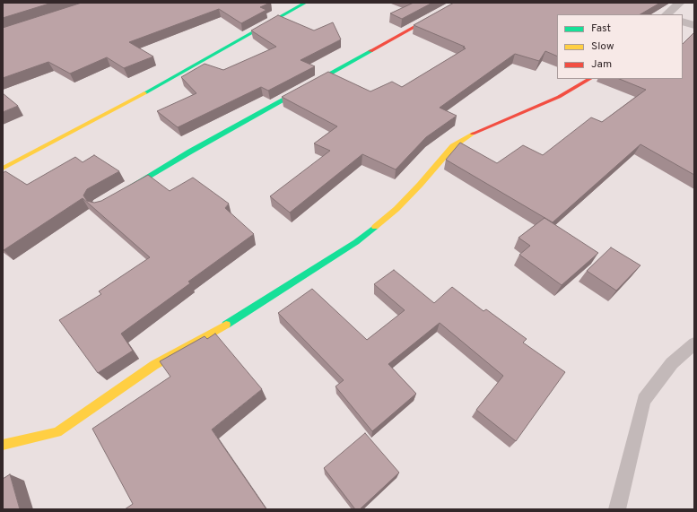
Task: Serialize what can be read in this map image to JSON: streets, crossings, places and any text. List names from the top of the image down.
{
  "legend": ["Fast", "Slow", "Jam"]
}
